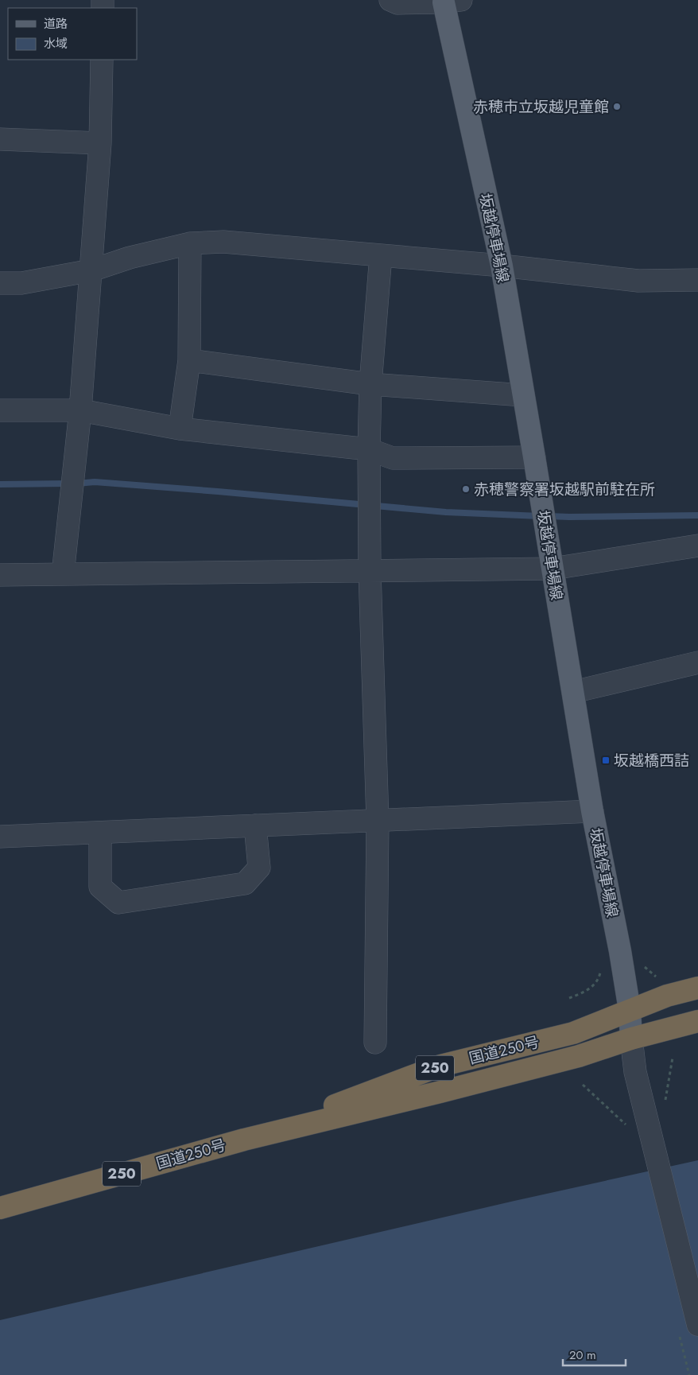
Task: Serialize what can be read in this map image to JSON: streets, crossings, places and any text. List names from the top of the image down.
{
  "streets": {
    "highway": ["国道250号", "250"],
    "main road": ["坂越停車場線"]
  },
  "crossings": [
    ["坂越停車場線", "国道250号"]
  ],
  "places": {
    "other": ["赤穂市立坂越児童館", "赤穂警察署坂越駅前駐在所"],
    "transit": ["坂越橋西詰"]
  },
  "legend": ["道路", "水域"],
  "scale_bar": "20 m"
}
